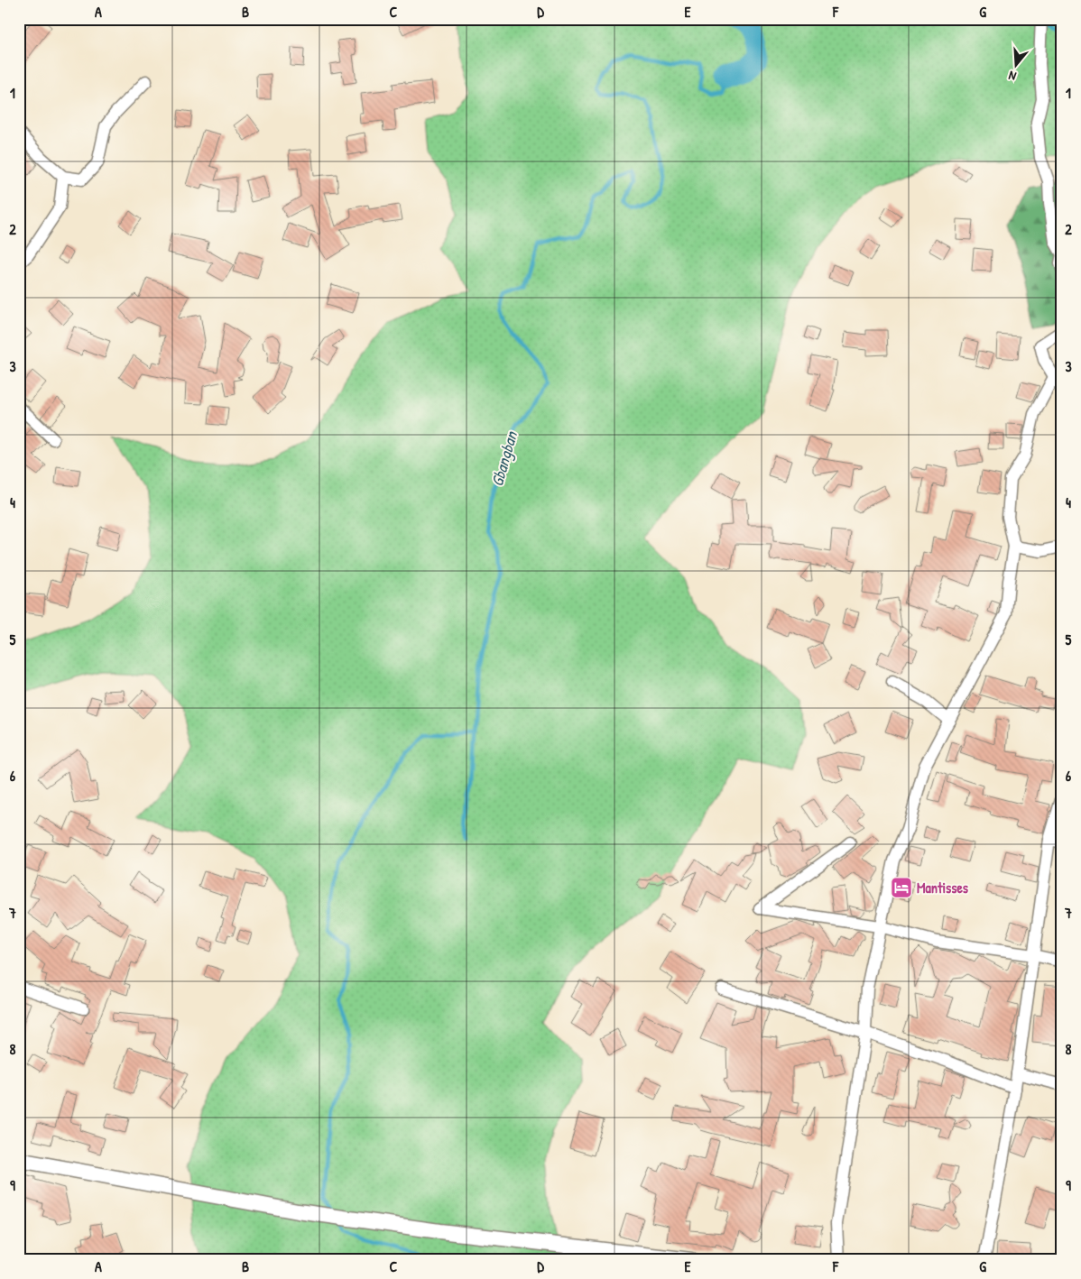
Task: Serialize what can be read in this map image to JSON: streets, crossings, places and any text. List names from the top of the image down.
{
  "water": ["Gbangban"],
  "places": {
    "hotel": ["Mantisses"]
  },
  "north": "bottom",
  "grid": {
    "columns": [
      "A",
      "B",
      "C",
      "D",
      "E",
      "F",
      "G"
    ],
    "rows": [
      "1",
      "2",
      "3",
      "4",
      "5",
      "6",
      "7",
      "8",
      "9"
    ]
  }
}
